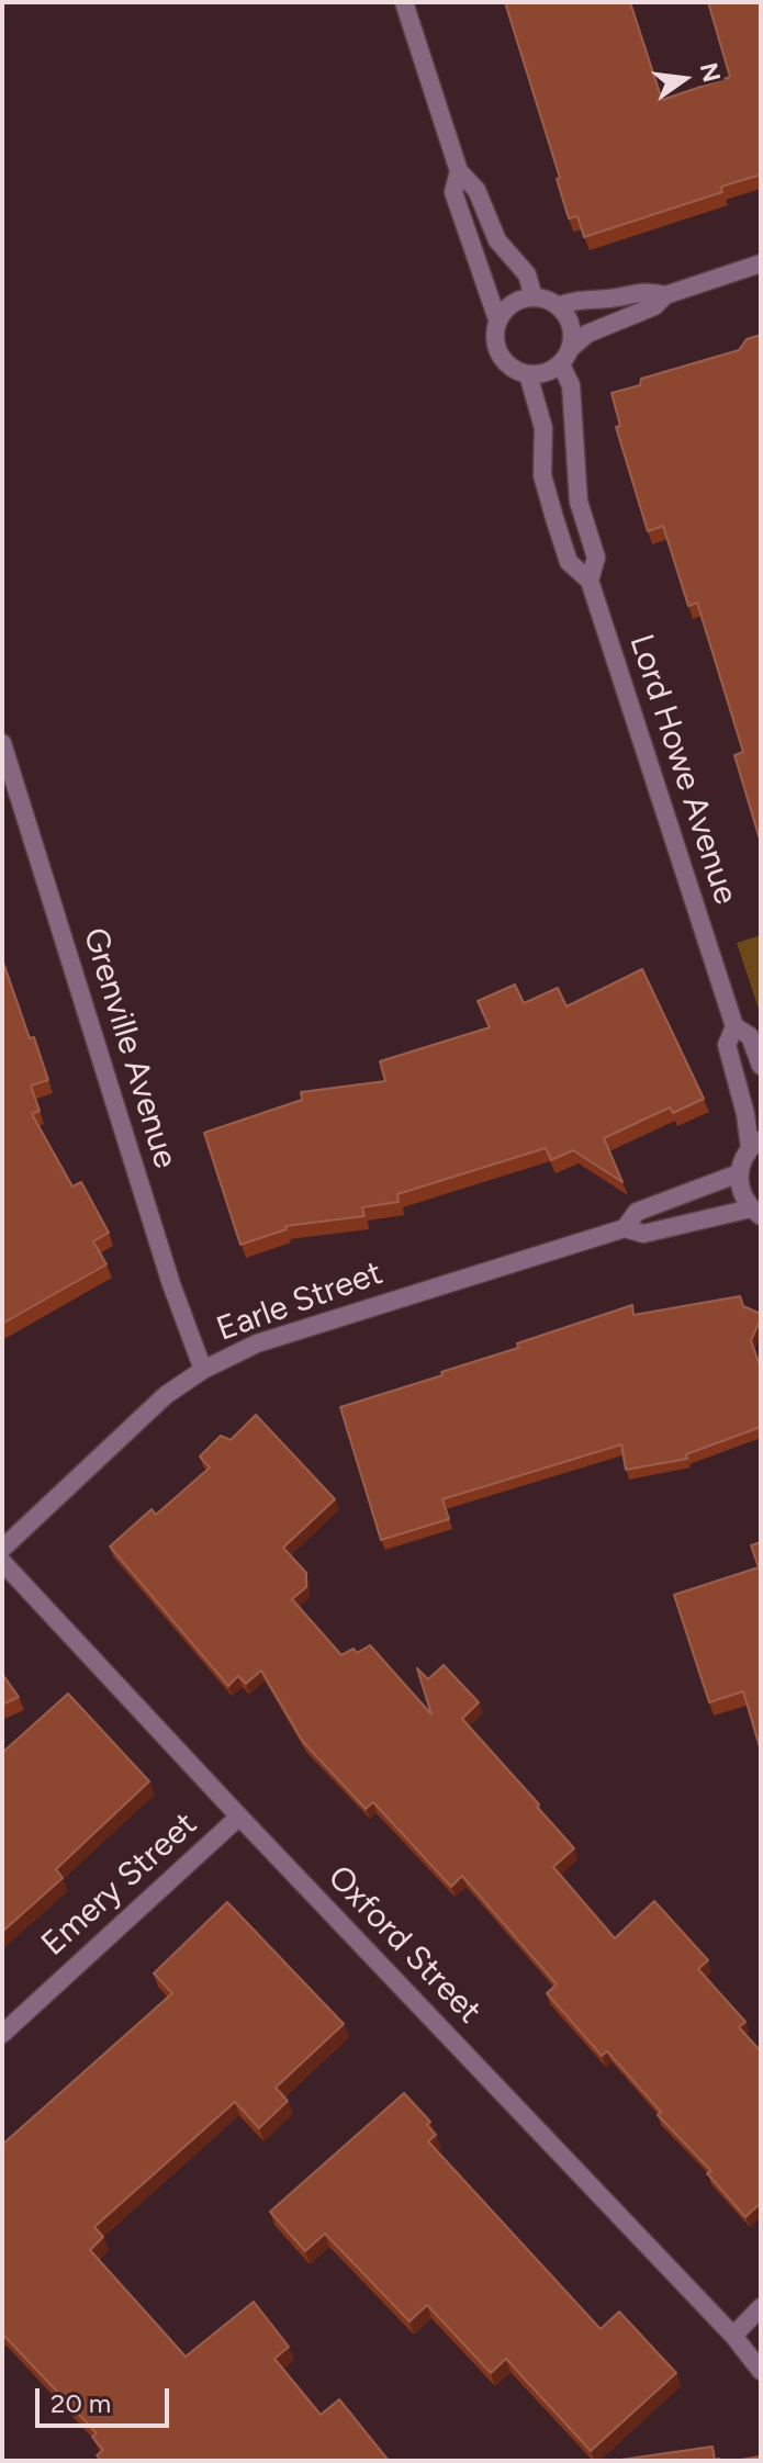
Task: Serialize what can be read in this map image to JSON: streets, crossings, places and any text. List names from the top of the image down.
{
  "streets": {
    "street": [
      "Lord Howe Avenue",
      "Grenville Avenue",
      "Earle Street",
      "Emery Street",
      "Oxford Street"
    ]
  },
  "crossings": [
    ["Grenville Avenue", "Earle Street"],
    ["Emery Street", "Oxford Street"]
  ],
  "scale_bar": "20 m",
  "north": "right"
}
